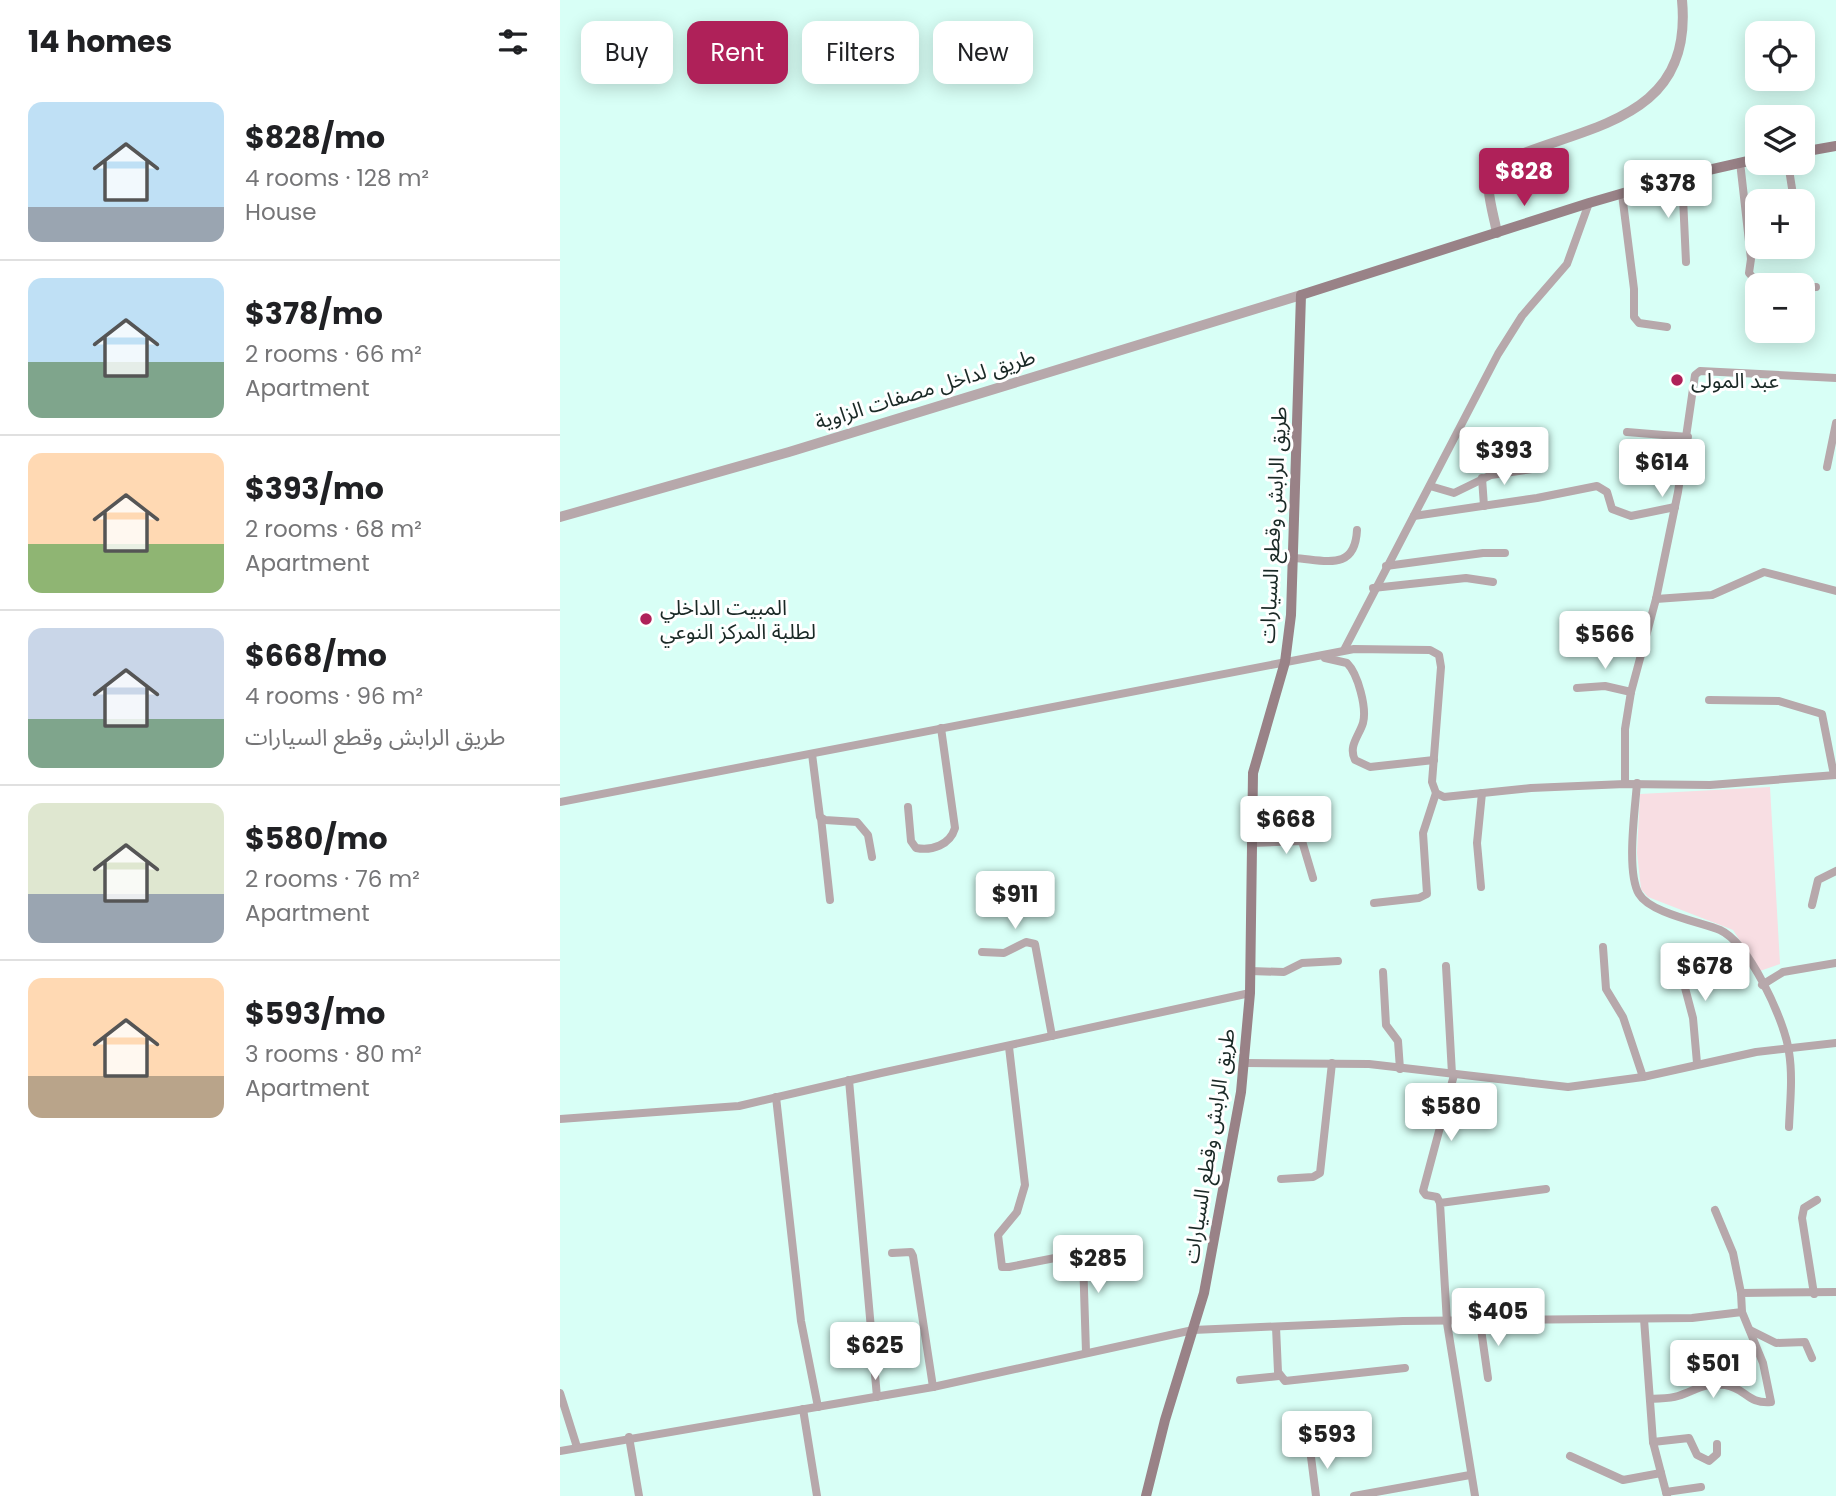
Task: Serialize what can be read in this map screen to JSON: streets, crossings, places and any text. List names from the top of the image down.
{
  "streets": {
    "main road": ["طريق الرابش وقطع السيارات"],
    "street": ["طريق لداخل مصفات الزاوية"]
  },
  "crossings": [
    ["طريق لداخل مصفات الزاوية", "طريق الرابش وقطع السيارات"]
  ],
  "places": ["عبد المولى", "المبيت الداخلي لطلبة المركز النوعي"],
  "page": {
    "heading": "14 homes",
    "map_buttons": ["+", "−"],
    "chip": [
      "Buy",
      "Rent",
      "Filters",
      "New"
    ],
    "list": [
      {
        "name": "$828/mo",
        "note": "4 rooms · 128 m² · House"
      },
      {
        "name": "$378/mo",
        "note": "2 rooms · 66 m² · Apartment"
      },
      {
        "name": "$393/mo",
        "note": "2 rooms · 68 m² · Apartment"
      },
      {
        "name": "$668/mo",
        "note": "4 rooms · 96 m² · طريق الرابش وقطع السيارات"
      },
      {
        "name": "$580/mo",
        "note": "2 rooms · 76 m² · Apartment"
      },
      {
        "name": "$593/mo",
        "note": "3 rooms · 80 m² · Apartment"
      }
    ],
    "price": [
      "$828",
      "$378",
      "$393",
      "$614",
      "$566",
      "$668",
      "$911",
      "$678",
      "$580",
      "$285",
      "$405",
      "$625",
      "$501",
      "$593"
    ]
  }
}
